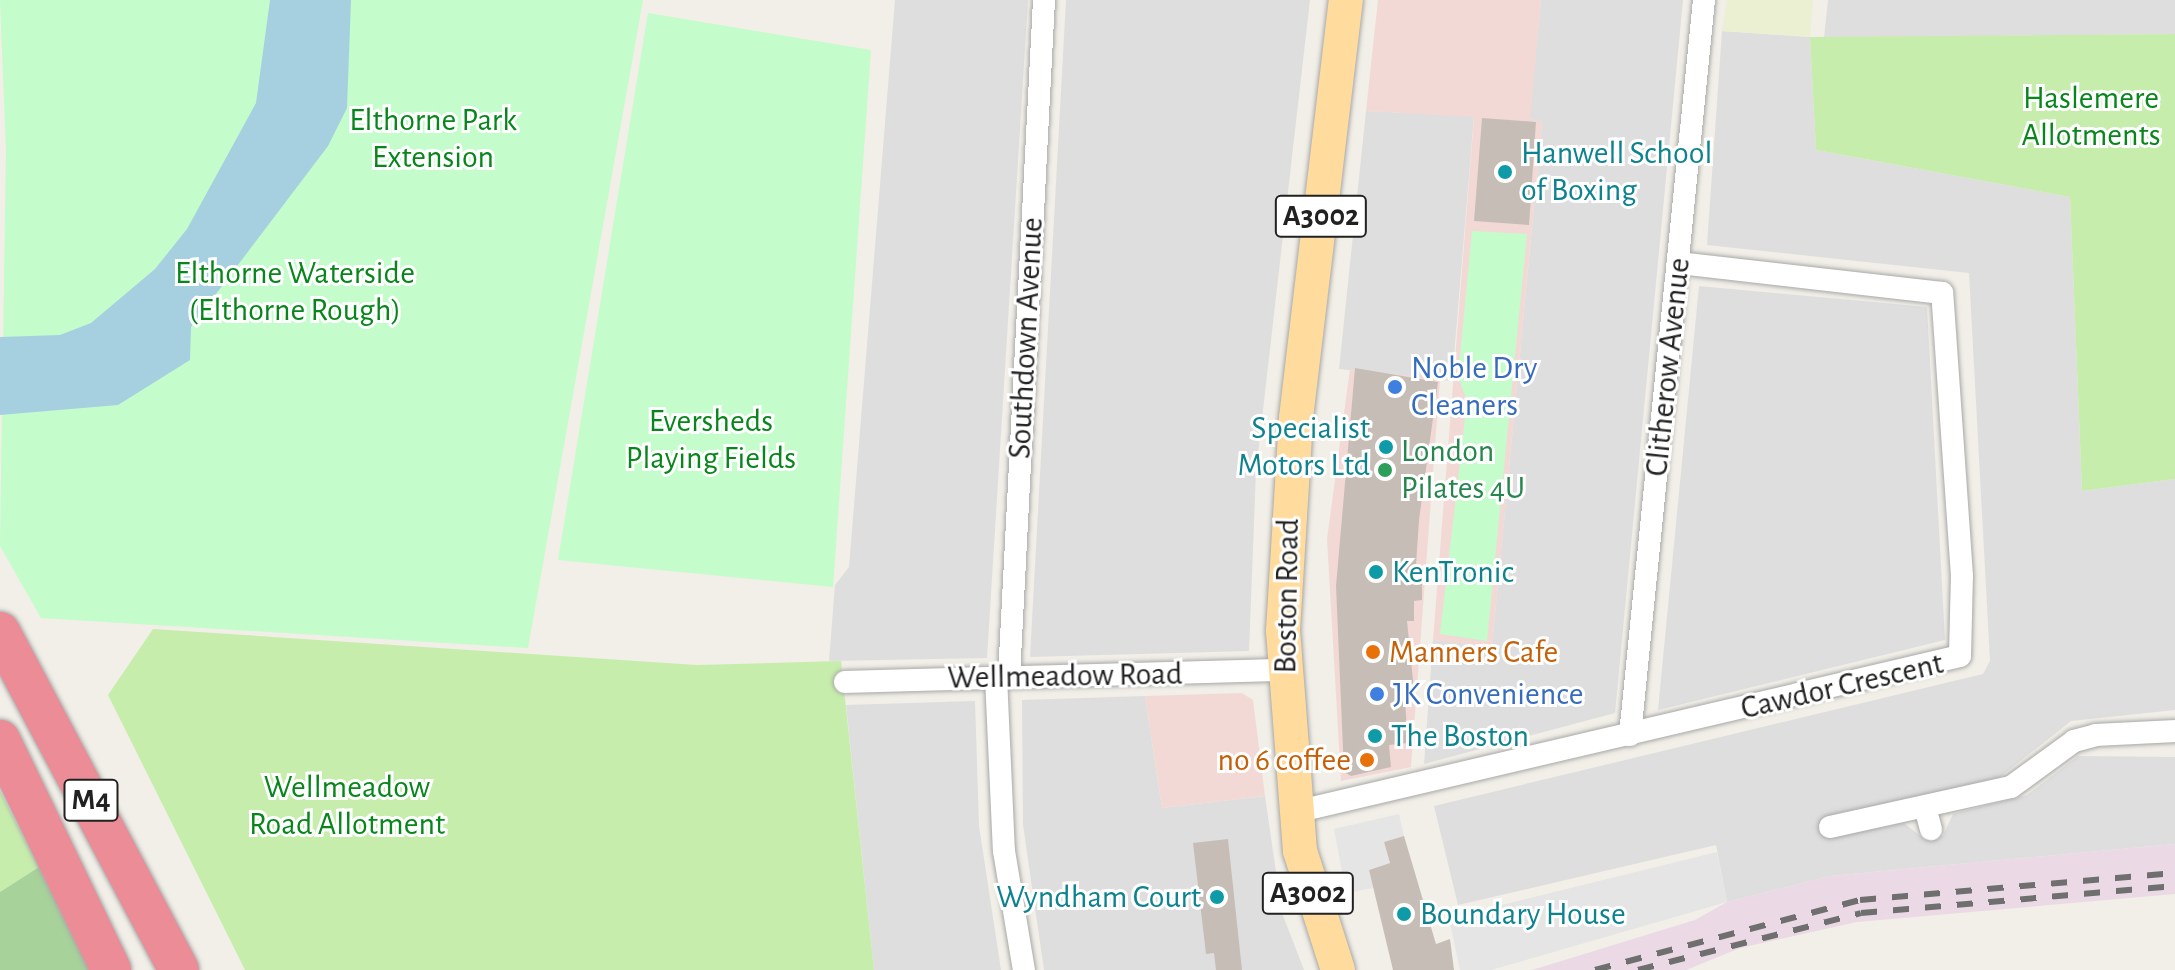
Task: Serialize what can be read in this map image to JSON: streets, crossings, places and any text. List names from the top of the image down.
{
  "streets": {
    "highway": ["M4"],
    "main road": ["A3002", "Boston Road"],
    "street": [
      "Southdown Avenue",
      "Clitherow Avenue",
      "Wellmeadow Road",
      "Cawdor Crescent"
    ]
  },
  "crossings": [
    ["A3002", "Boston Road"],
    ["A3002", "Cawdor Crescent"],
    ["Southdown Avenue", "Wellmeadow Road"],
    ["Clitherow Avenue", "Cawdor Crescent"],
    ["Boston Road", "Wellmeadow Road"],
    ["Boston Road", "Cawdor Crescent"]
  ],
  "parks": [
    "Haslemere Allotments",
    "Elthorne Park Extension",
    "Elthorne Waterside (Elthorne Rough)",
    "Eversheds Playing Fields",
    "Wellmeadow Road Allotment"
  ],
  "places": [
    "Hanwell School of Boxing",
    "Noble Dry Cleaners",
    "Specialist Motors Ltd",
    "London Pilates 4U",
    "KenTronic",
    "Manners Cafe",
    "JK Convenience",
    "The Boston",
    "no 6 coffee",
    "Wyndham Court",
    "Boundary House"
  ]
}
